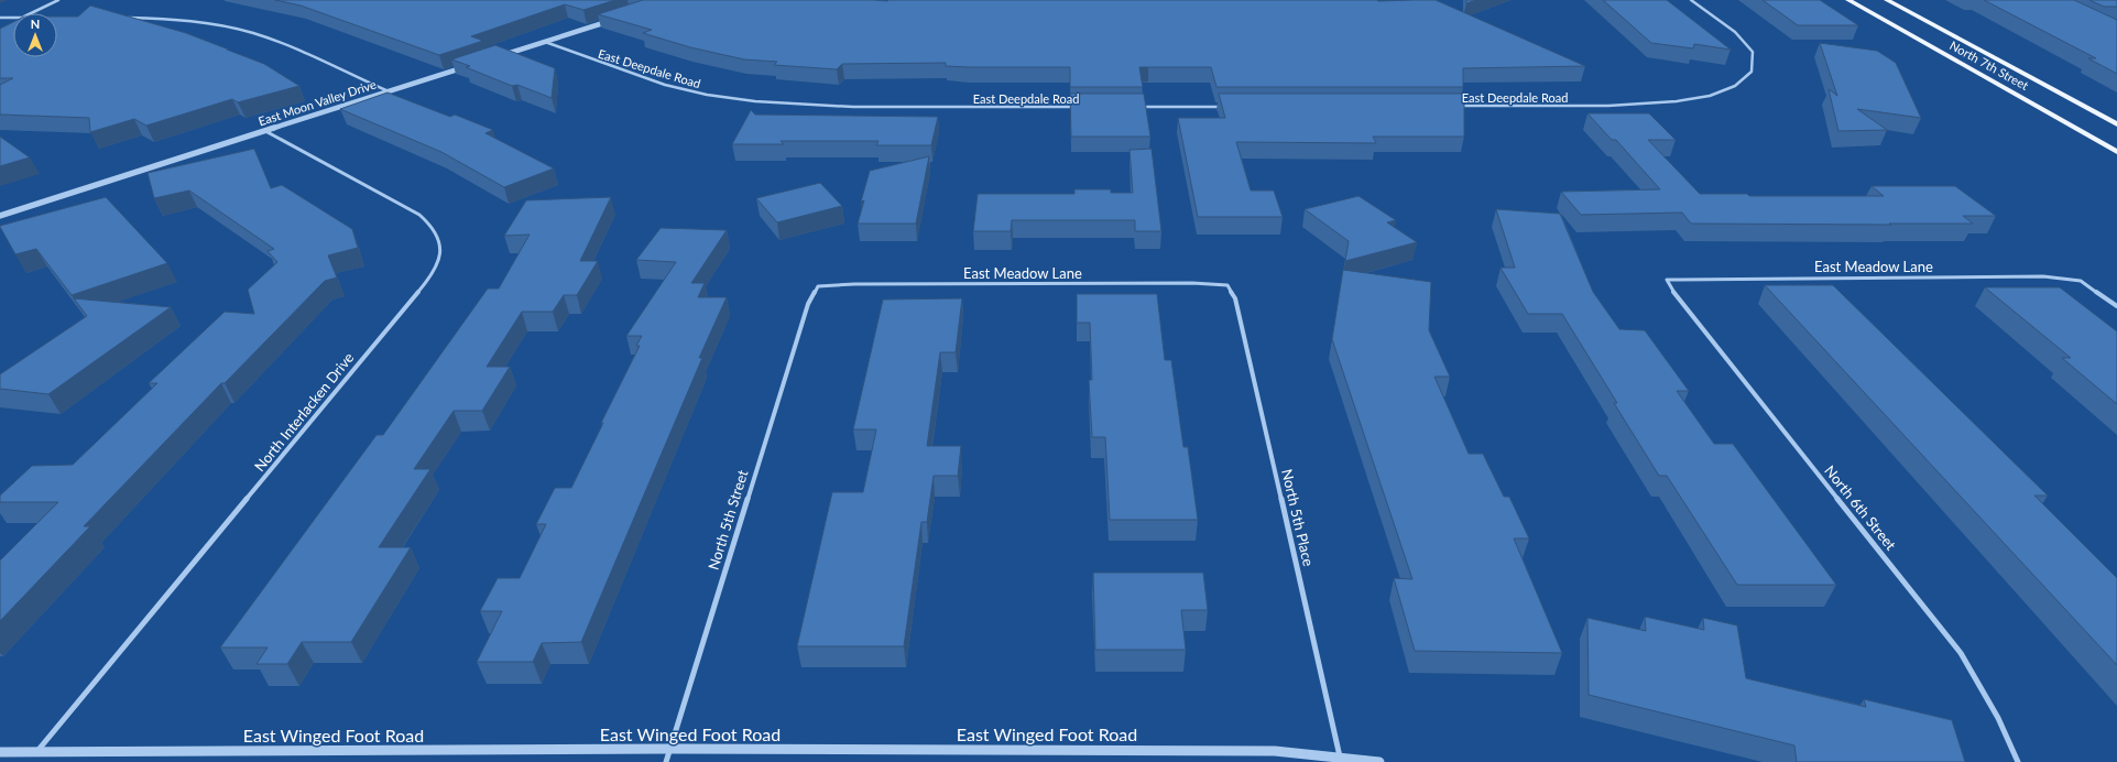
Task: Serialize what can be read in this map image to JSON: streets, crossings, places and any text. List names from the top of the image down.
{
  "streets": {
    "main road": ["North 7th Street"],
    "street": [
      "East Deepdale Road",
      "East Moon Valley Drive",
      "East Meadow Lane",
      "North Interlacken Drive",
      "North 6th Street",
      "North 5th Place",
      "North 5th Street",
      "East Winged Foot Road"
    ]
  },
  "crossings": [
    ["East Moon Valley Drive", "North Interlacken Drive"],
    ["East Meadow Lane", "North 6th Street"],
    ["East Meadow Lane", "North 5th Place"],
    ["East Meadow Lane", "North 5th Street"],
    ["North Interlacken Drive", "East Winged Foot Road"],
    ["North 5th Place", "East Winged Foot Road"],
    ["North 5th Street", "East Winged Foot Road"]
  ],
  "north": "top"
}
